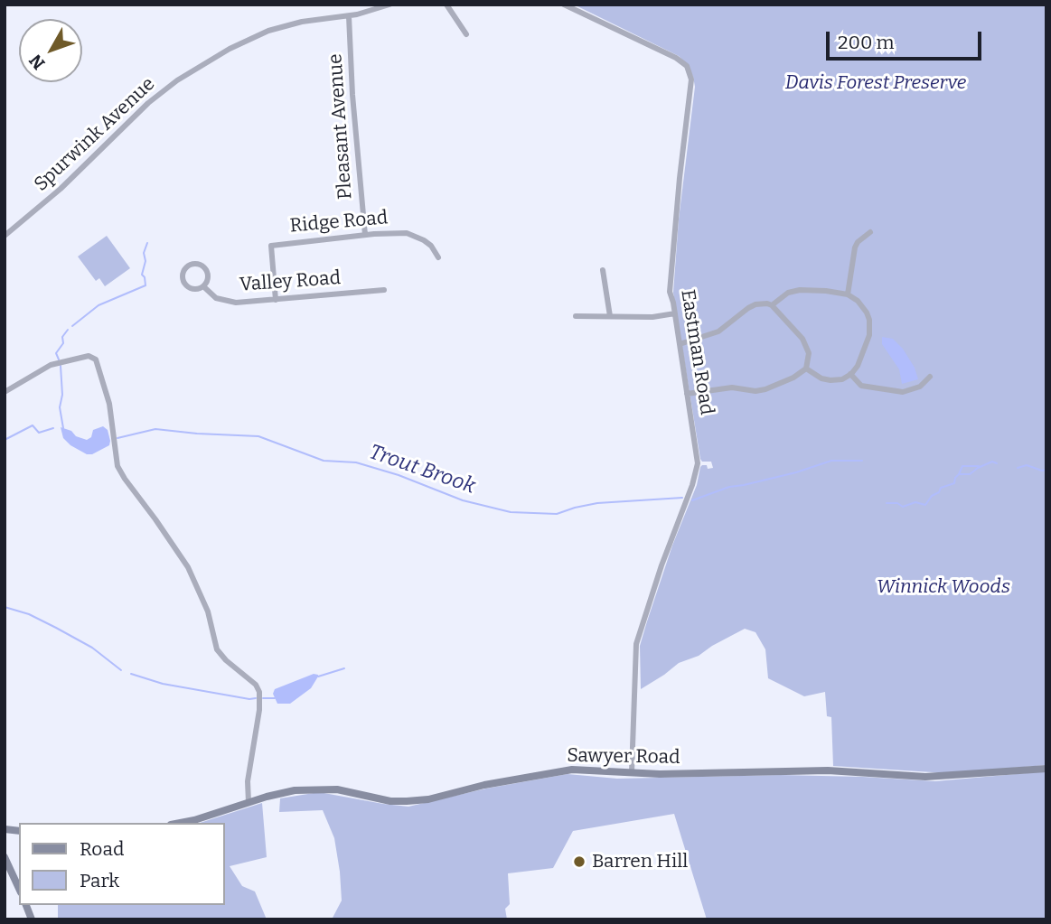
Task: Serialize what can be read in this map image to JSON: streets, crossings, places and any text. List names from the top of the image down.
{
  "streets": {
    "street": [
      "Pleasant Avenue",
      "Spurwink Avenue",
      "Ridge Road",
      "Valley Road",
      "Eastman Road",
      "Sawyer Road"
    ]
  },
  "crossings": [
    ["Pleasant Avenue", "Spurwink Avenue"],
    ["Pleasant Avenue", "Ridge Road"],
    ["Ridge Road", "Valley Road"],
    ["Eastman Road", "Sawyer Road"]
  ],
  "water": ["Trout Brook"],
  "parks": ["Davis Forest Preserve", "Winnick Woods"],
  "places": ["Barren Hill"],
  "legend": ["Road", "Park"],
  "scale_bar": "200 m",
  "north": "bottom left"
}
